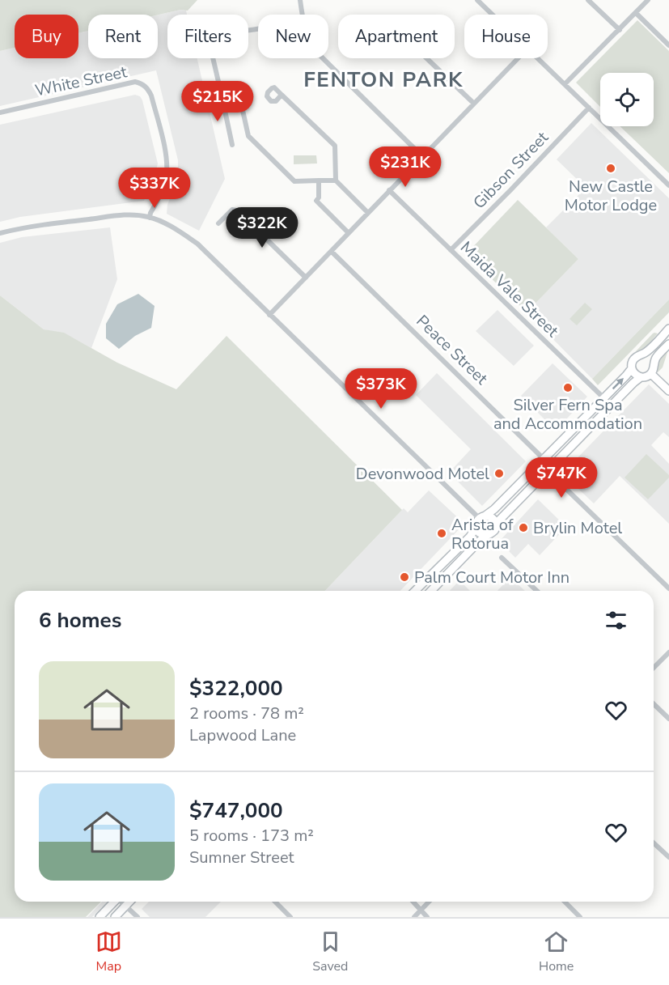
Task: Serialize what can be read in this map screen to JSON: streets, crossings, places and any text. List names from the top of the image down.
{
  "streets": {
    "street": [
      "White Street",
      "Gibson Street",
      "Maida Vale Street",
      "Peace Street"
    ]
  },
  "crossings": [
    ["Gibson Street", "Maida Vale Street"]
  ],
  "districts": ["FENTON PARK"],
  "places": [
    "New Castle Motor Lodge",
    "Silver Fern Spa and Accommodation",
    "Devonwood Motel",
    "Brylin Motel",
    "Arista of Rotorua",
    "Palm Court Motor Inn"
  ],
  "page": {
    "chip": [
      "Buy",
      "Rent",
      "Filters",
      "New",
      "Apartment",
      "House"
    ],
    "price": [
      "$215K",
      "$231K",
      "$337K",
      "$322K",
      "$373K",
      "$747K"
    ],
    "heading": "6 homes",
    "list": [
      {
        "name": "$322,000",
        "note": "2 rooms · 78 m² · Lapwood Lane"
      },
      {
        "name": "$747,000",
        "note": "5 rooms · 173 m² · Sumner Street"
      }
    ],
    "tabs": ["Map", "Saved", "Home"]
  }
}
